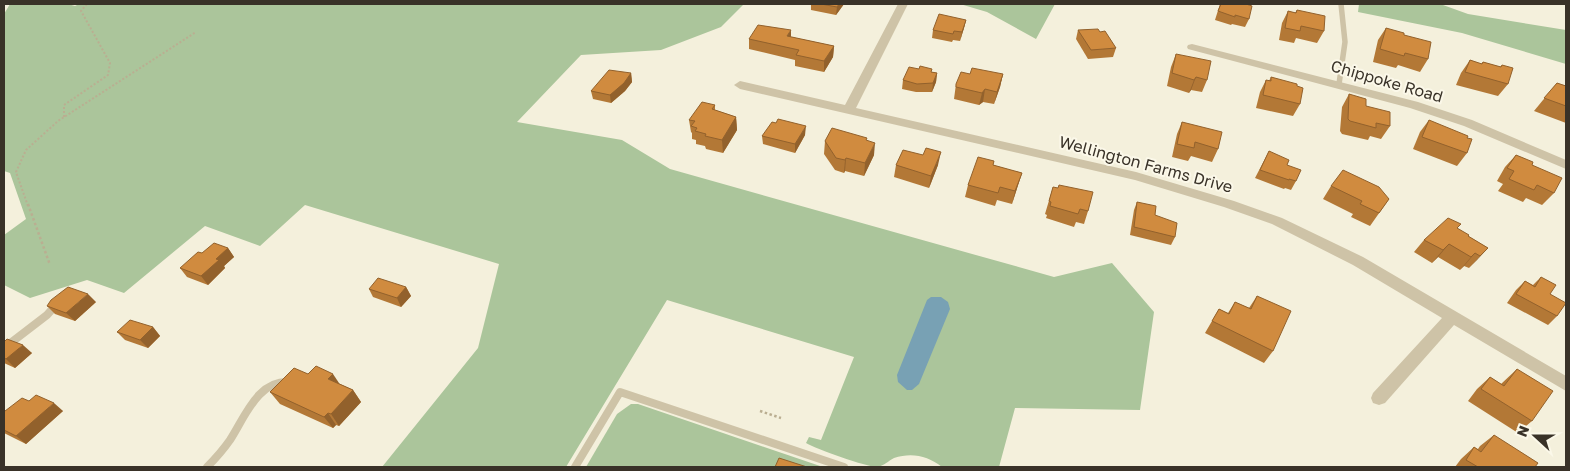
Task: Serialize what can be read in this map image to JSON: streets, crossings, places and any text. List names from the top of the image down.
{
  "streets": {
    "street": ["Chippoke Road", "Wellington Farms Drive"]
  },
  "north": "left"
}
